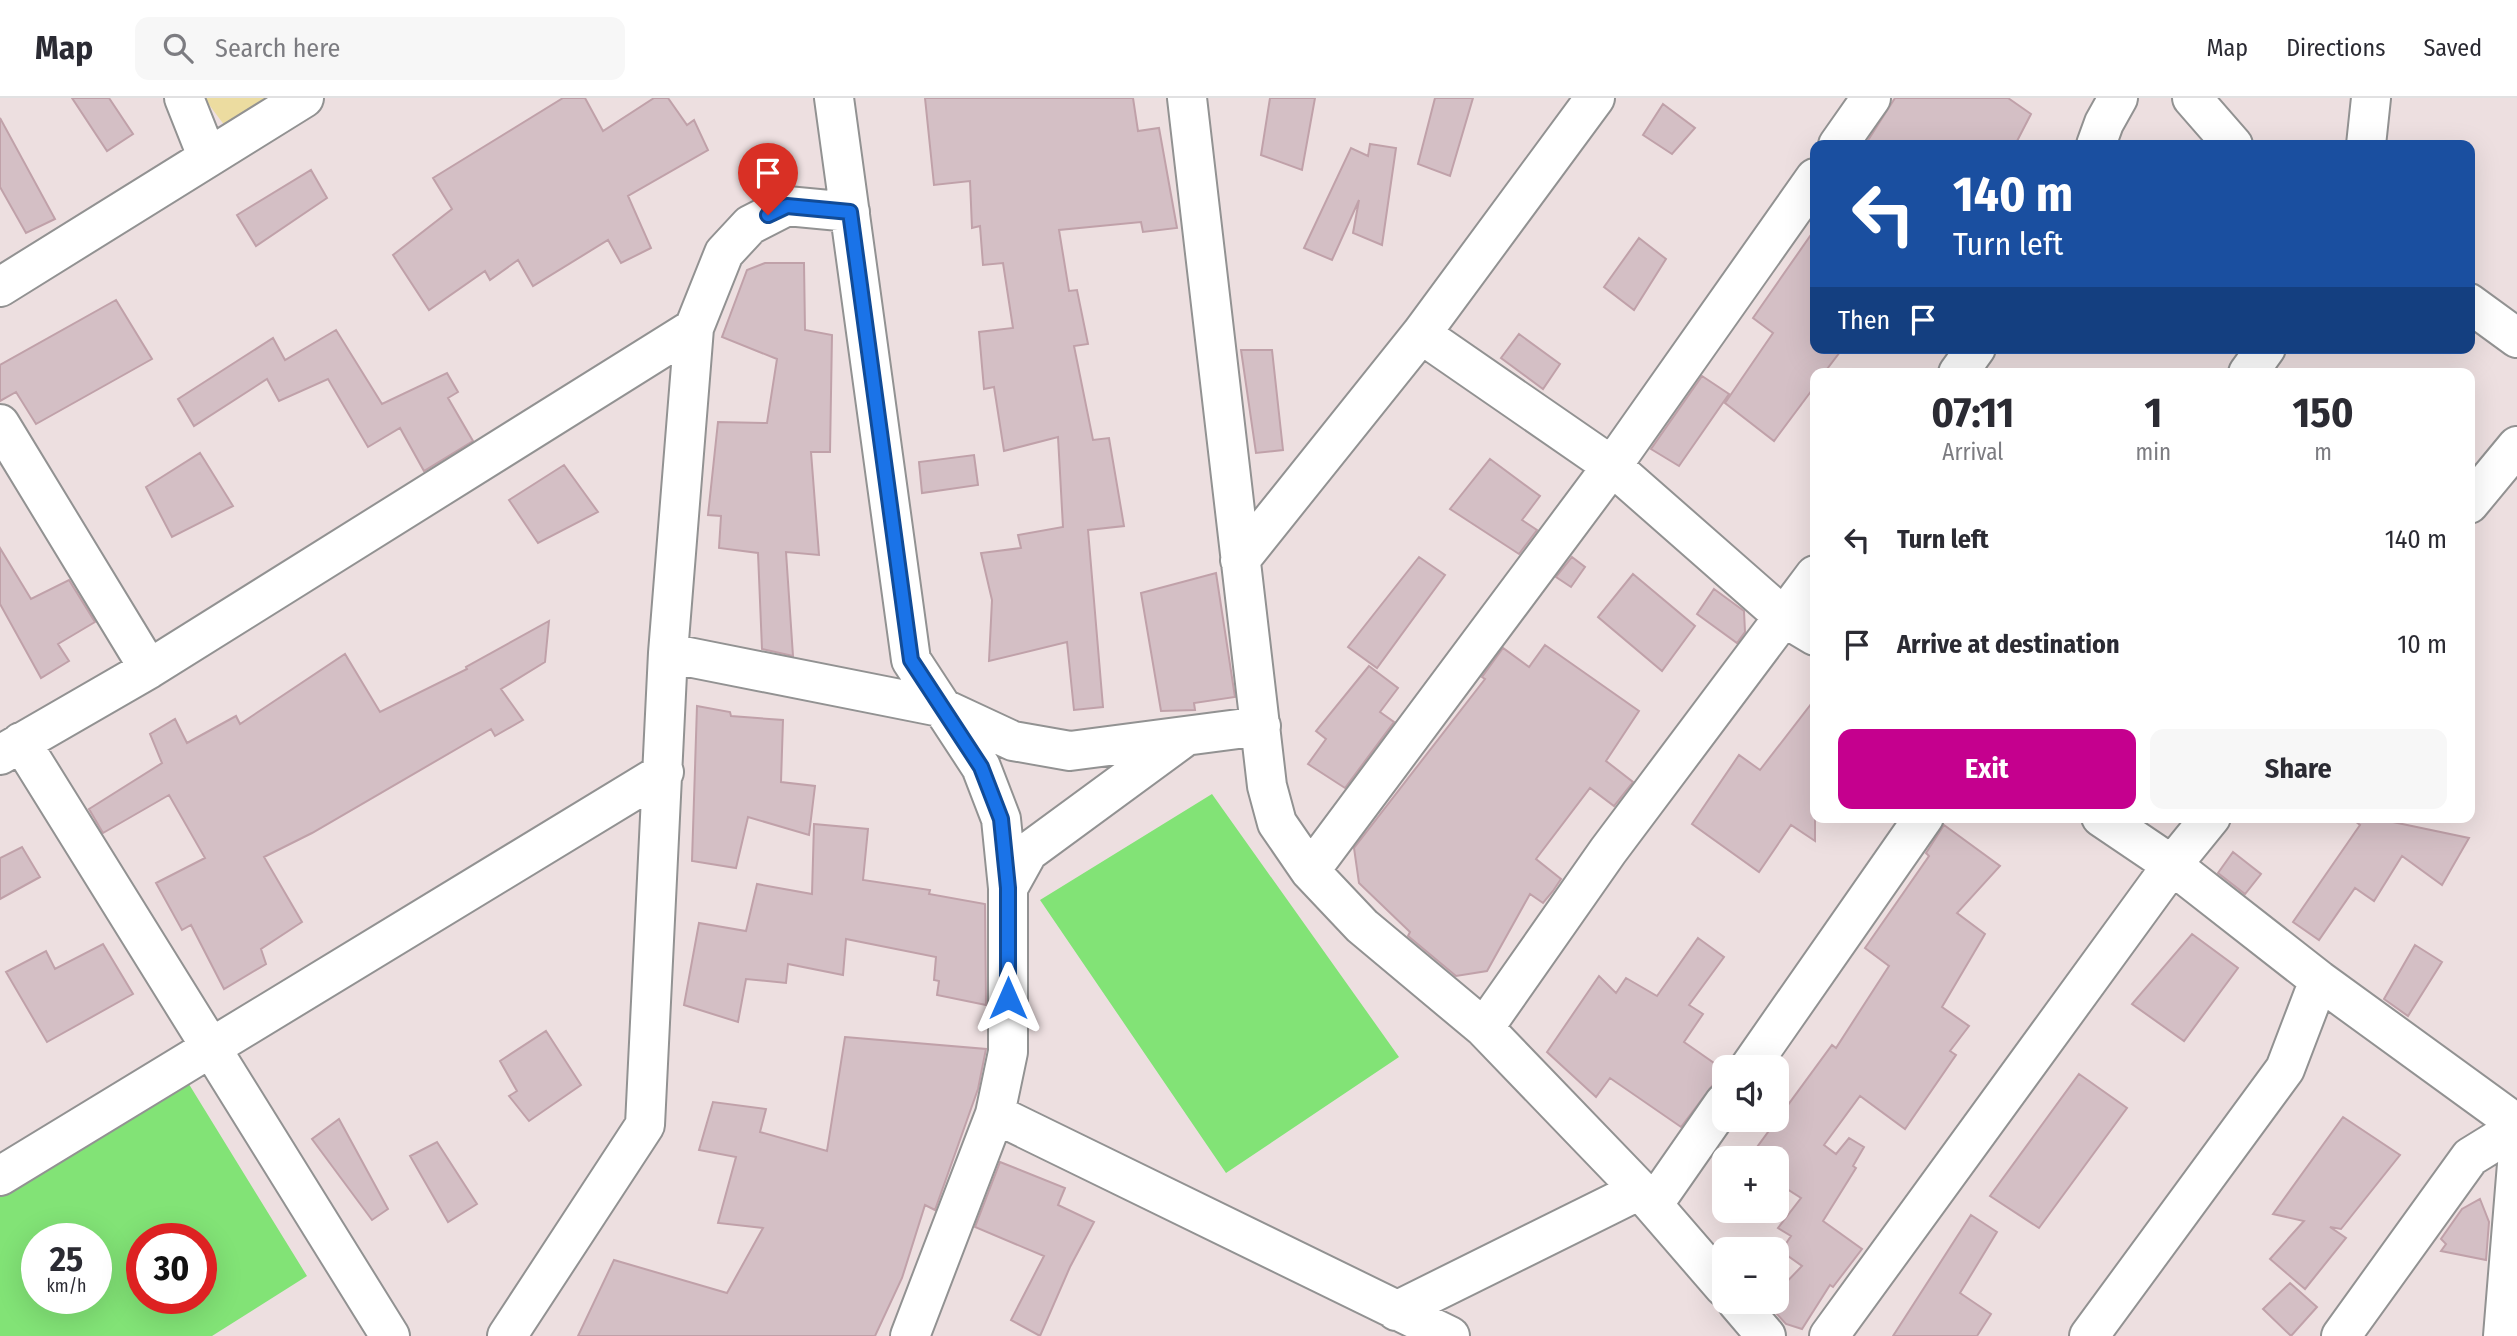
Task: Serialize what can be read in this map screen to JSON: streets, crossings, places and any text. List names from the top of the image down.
{
  "page": {
    "header": "Map",
    "search": "Search here",
    "nav": ["Map", "Directions", "Saved"],
    "turn": ["140 m", "Turn left"],
    "then": "Then",
    "eta": [
      "07:11",
      "Arrival",
      "1",
      "min",
      "150",
      "m"
    ],
    "list": [
      {
        "name": "Turn left",
        "value": "140 m"
      },
      {
        "name": "Arrive at destination",
        "value": "10 m"
      }
    ],
    "buttons": ["Exit", "Share"],
    "map_buttons": ["+", "−"],
    "speed": "25 km/h",
    "limit": "30"
  }
}
